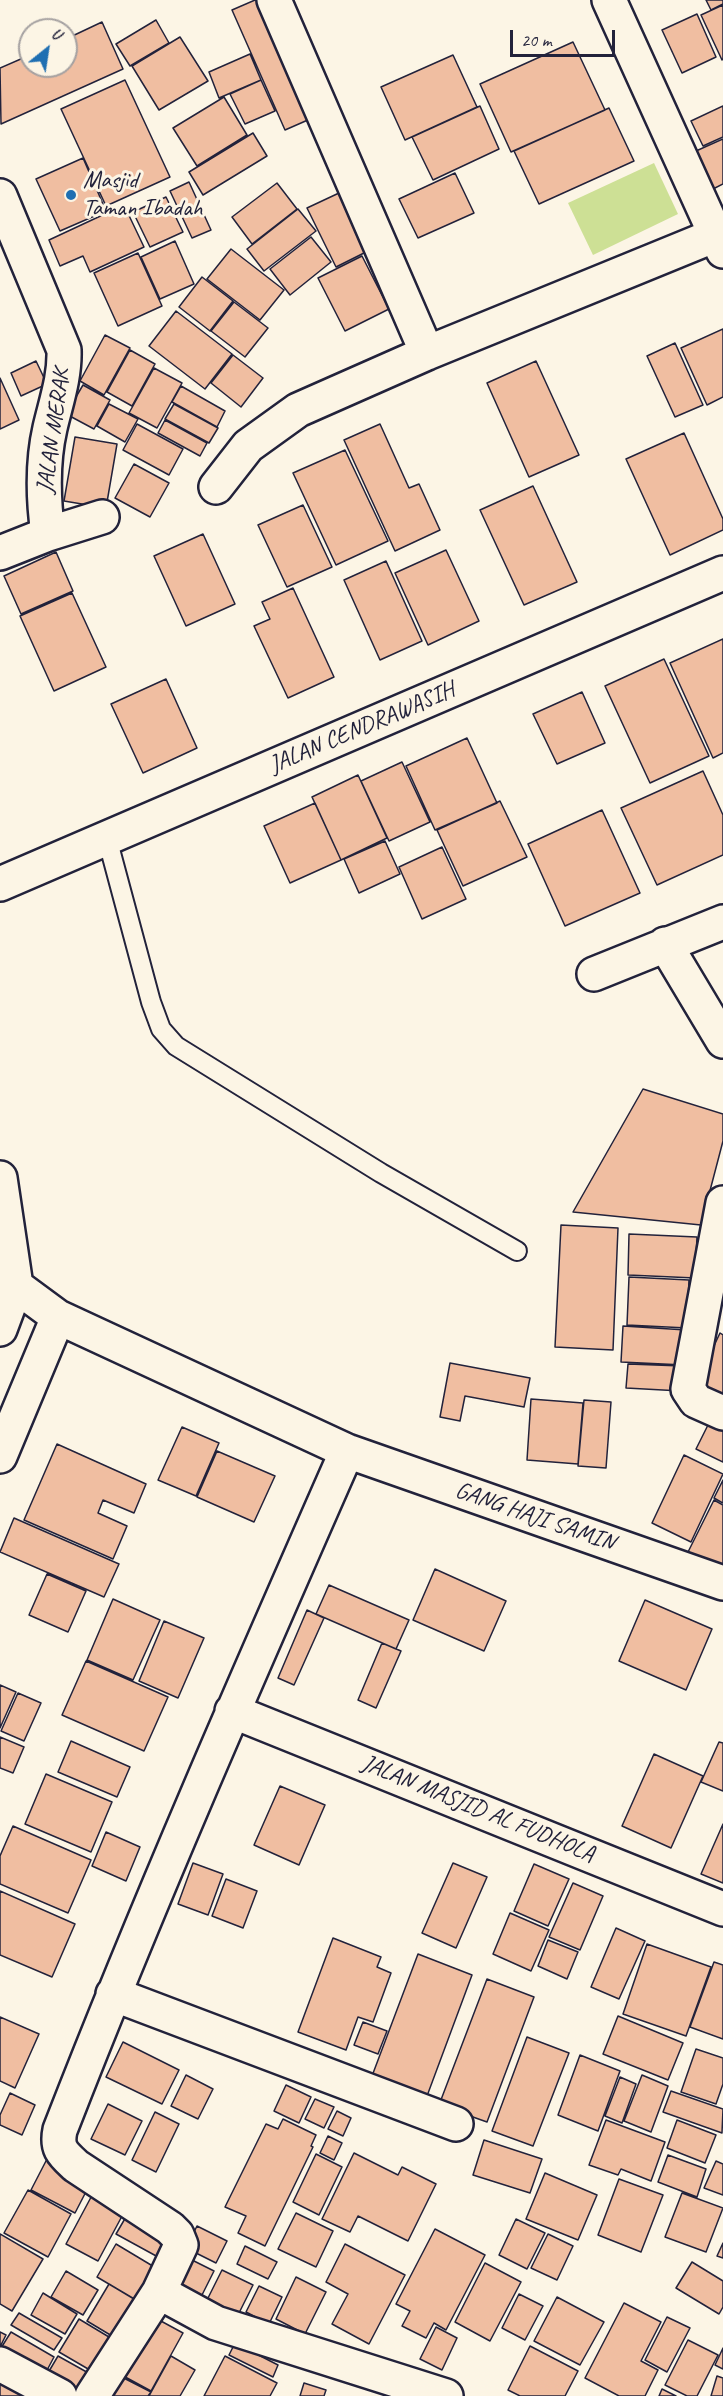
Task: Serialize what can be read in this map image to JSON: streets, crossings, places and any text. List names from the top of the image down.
{
  "streets": {
    "street": [
      "JALAN MERAK",
      "JALAN CENDRAWASIH",
      "GANG HAJI SAMIN",
      "JALAN MASJID AL FUDHOLA"
    ]
  },
  "places": ["Masjid Taman Ibadah"],
  "scale_bar": "20 m",
  "north": "top right"
}
